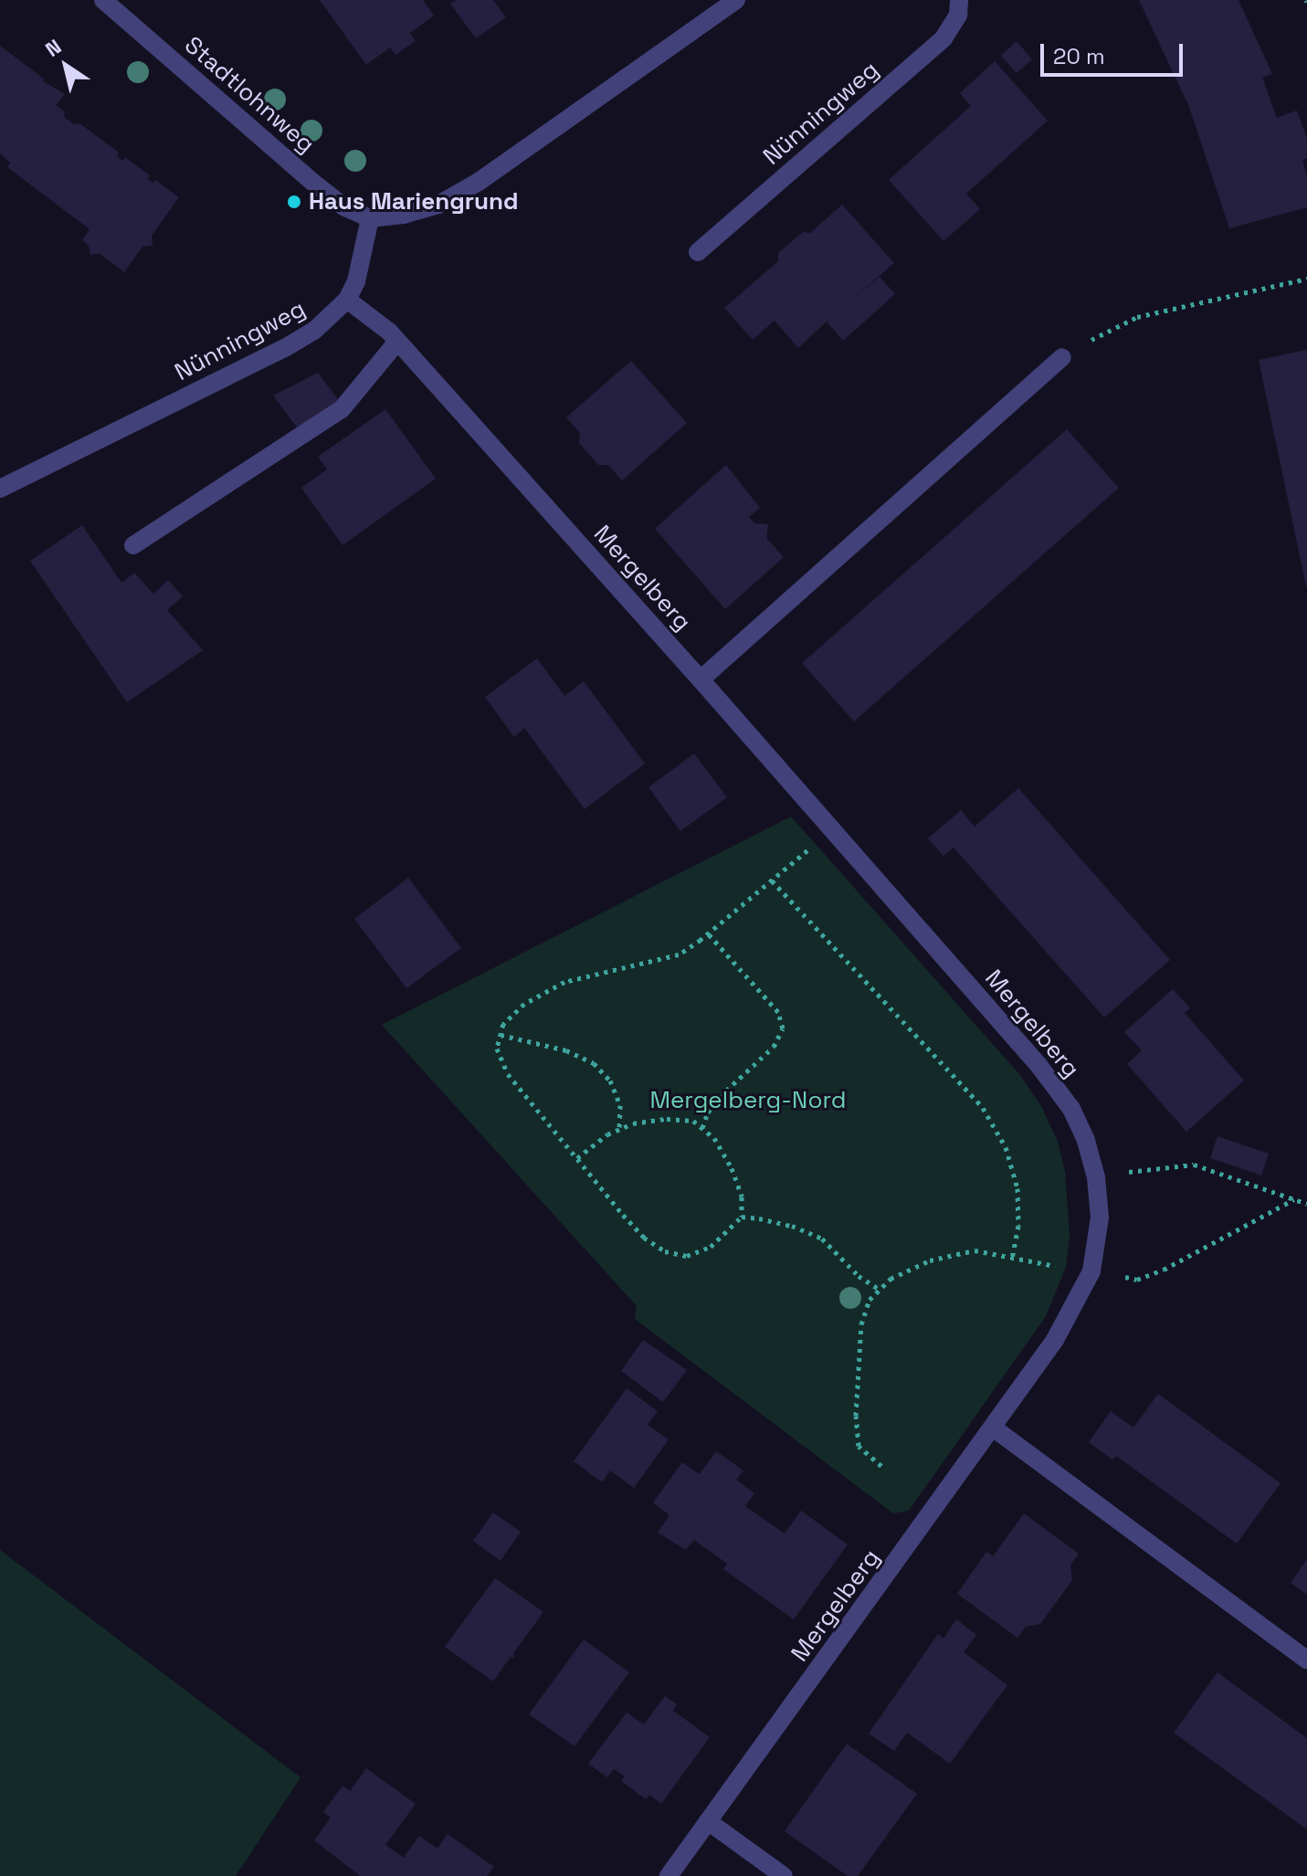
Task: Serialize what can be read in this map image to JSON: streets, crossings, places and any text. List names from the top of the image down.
{
  "streets": {
    "street": ["Stadtlohnweg", "Nünningweg", "Mergelberg"]
  },
  "crossings": [
    ["Stadtlohnweg", "Nünningweg"],
    ["Nünningweg", "Mergelberg"]
  ],
  "parks": ["Mergelberg-Nord"],
  "places": ["Haus Mariengrund"],
  "scale_bar": "20 m",
  "north": "top left"
}
